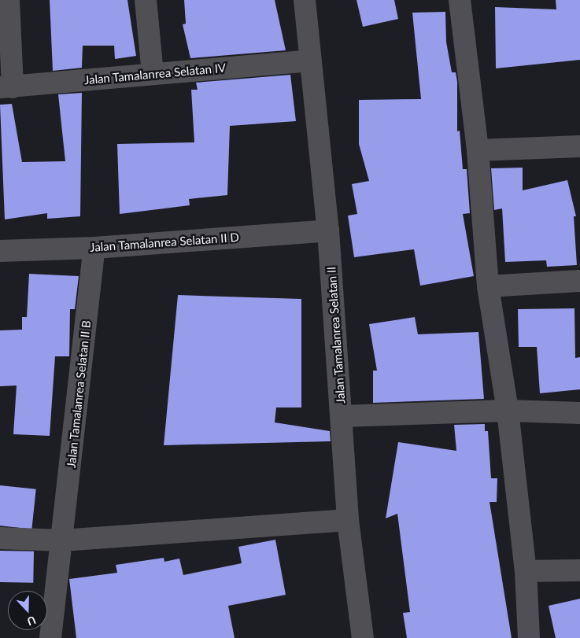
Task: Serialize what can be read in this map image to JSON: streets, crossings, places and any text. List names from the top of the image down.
{
  "streets": {
    "street": [
      "Jalan Tamalanrea Selatan IV",
      "Jalan Tamalanrea Selatan II D",
      "Jalan Tamalanrea Selatan II",
      "Jalan Tamalanrea Selatan II B"
    ]
  },
  "crossings": [
    ["Jalan Tamalanrea Selatan IV", "Jalan Tamalanrea Selatan II"],
    ["Jalan Tamalanrea Selatan II D", "Jalan Tamalanrea Selatan II"],
    ["Jalan Tamalanrea Selatan II D", "Jalan Tamalanrea Selatan II B"]
  ],
  "north": "bottom"
}
